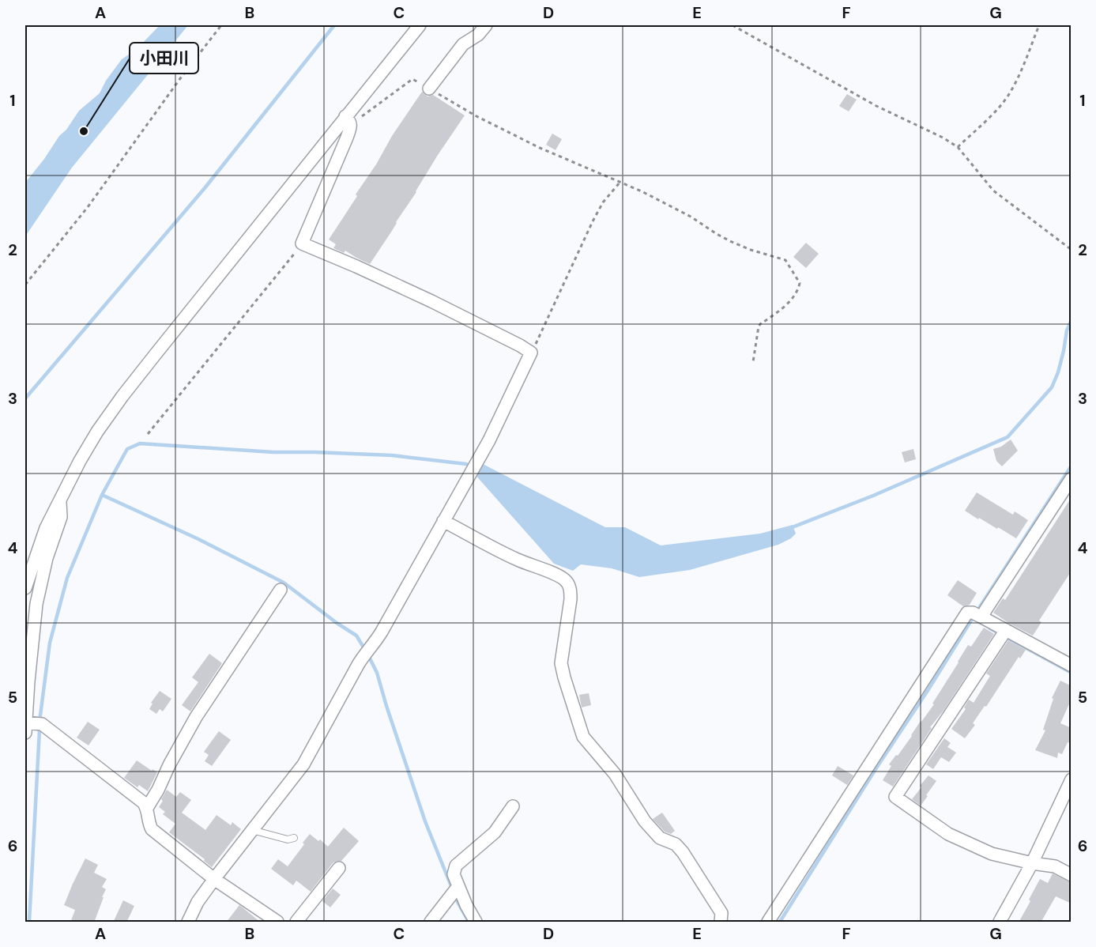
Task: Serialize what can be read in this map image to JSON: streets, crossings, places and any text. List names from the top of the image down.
{
  "places": ["小田川"],
  "grid": {
    "columns": [
      "A",
      "B",
      "C",
      "D",
      "E",
      "F",
      "G"
    ],
    "rows": [
      "1",
      "2",
      "3",
      "4",
      "5",
      "6"
    ]
  }
}
